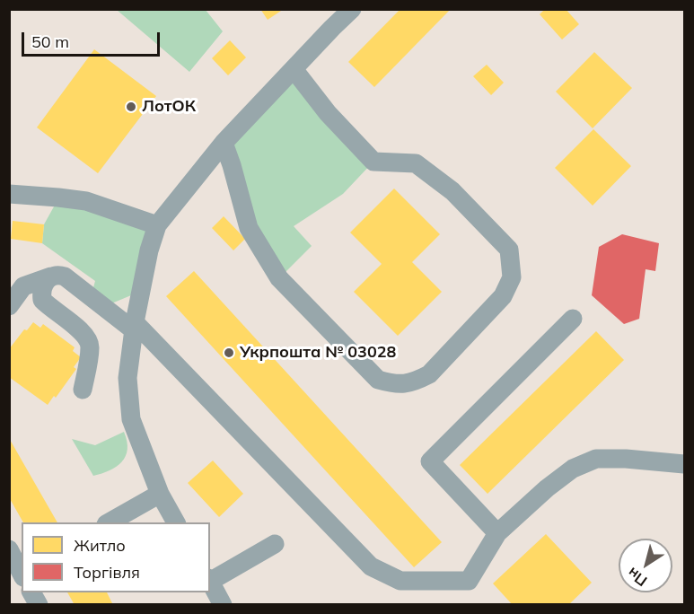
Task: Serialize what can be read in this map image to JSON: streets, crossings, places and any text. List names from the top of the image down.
{
  "places": ["ЛотОК", "Укрпошта № 03028"],
  "legend": ["Житло", "Торгівля"],
  "scale_bar": "50 m",
  "north": "bottom left"
}
